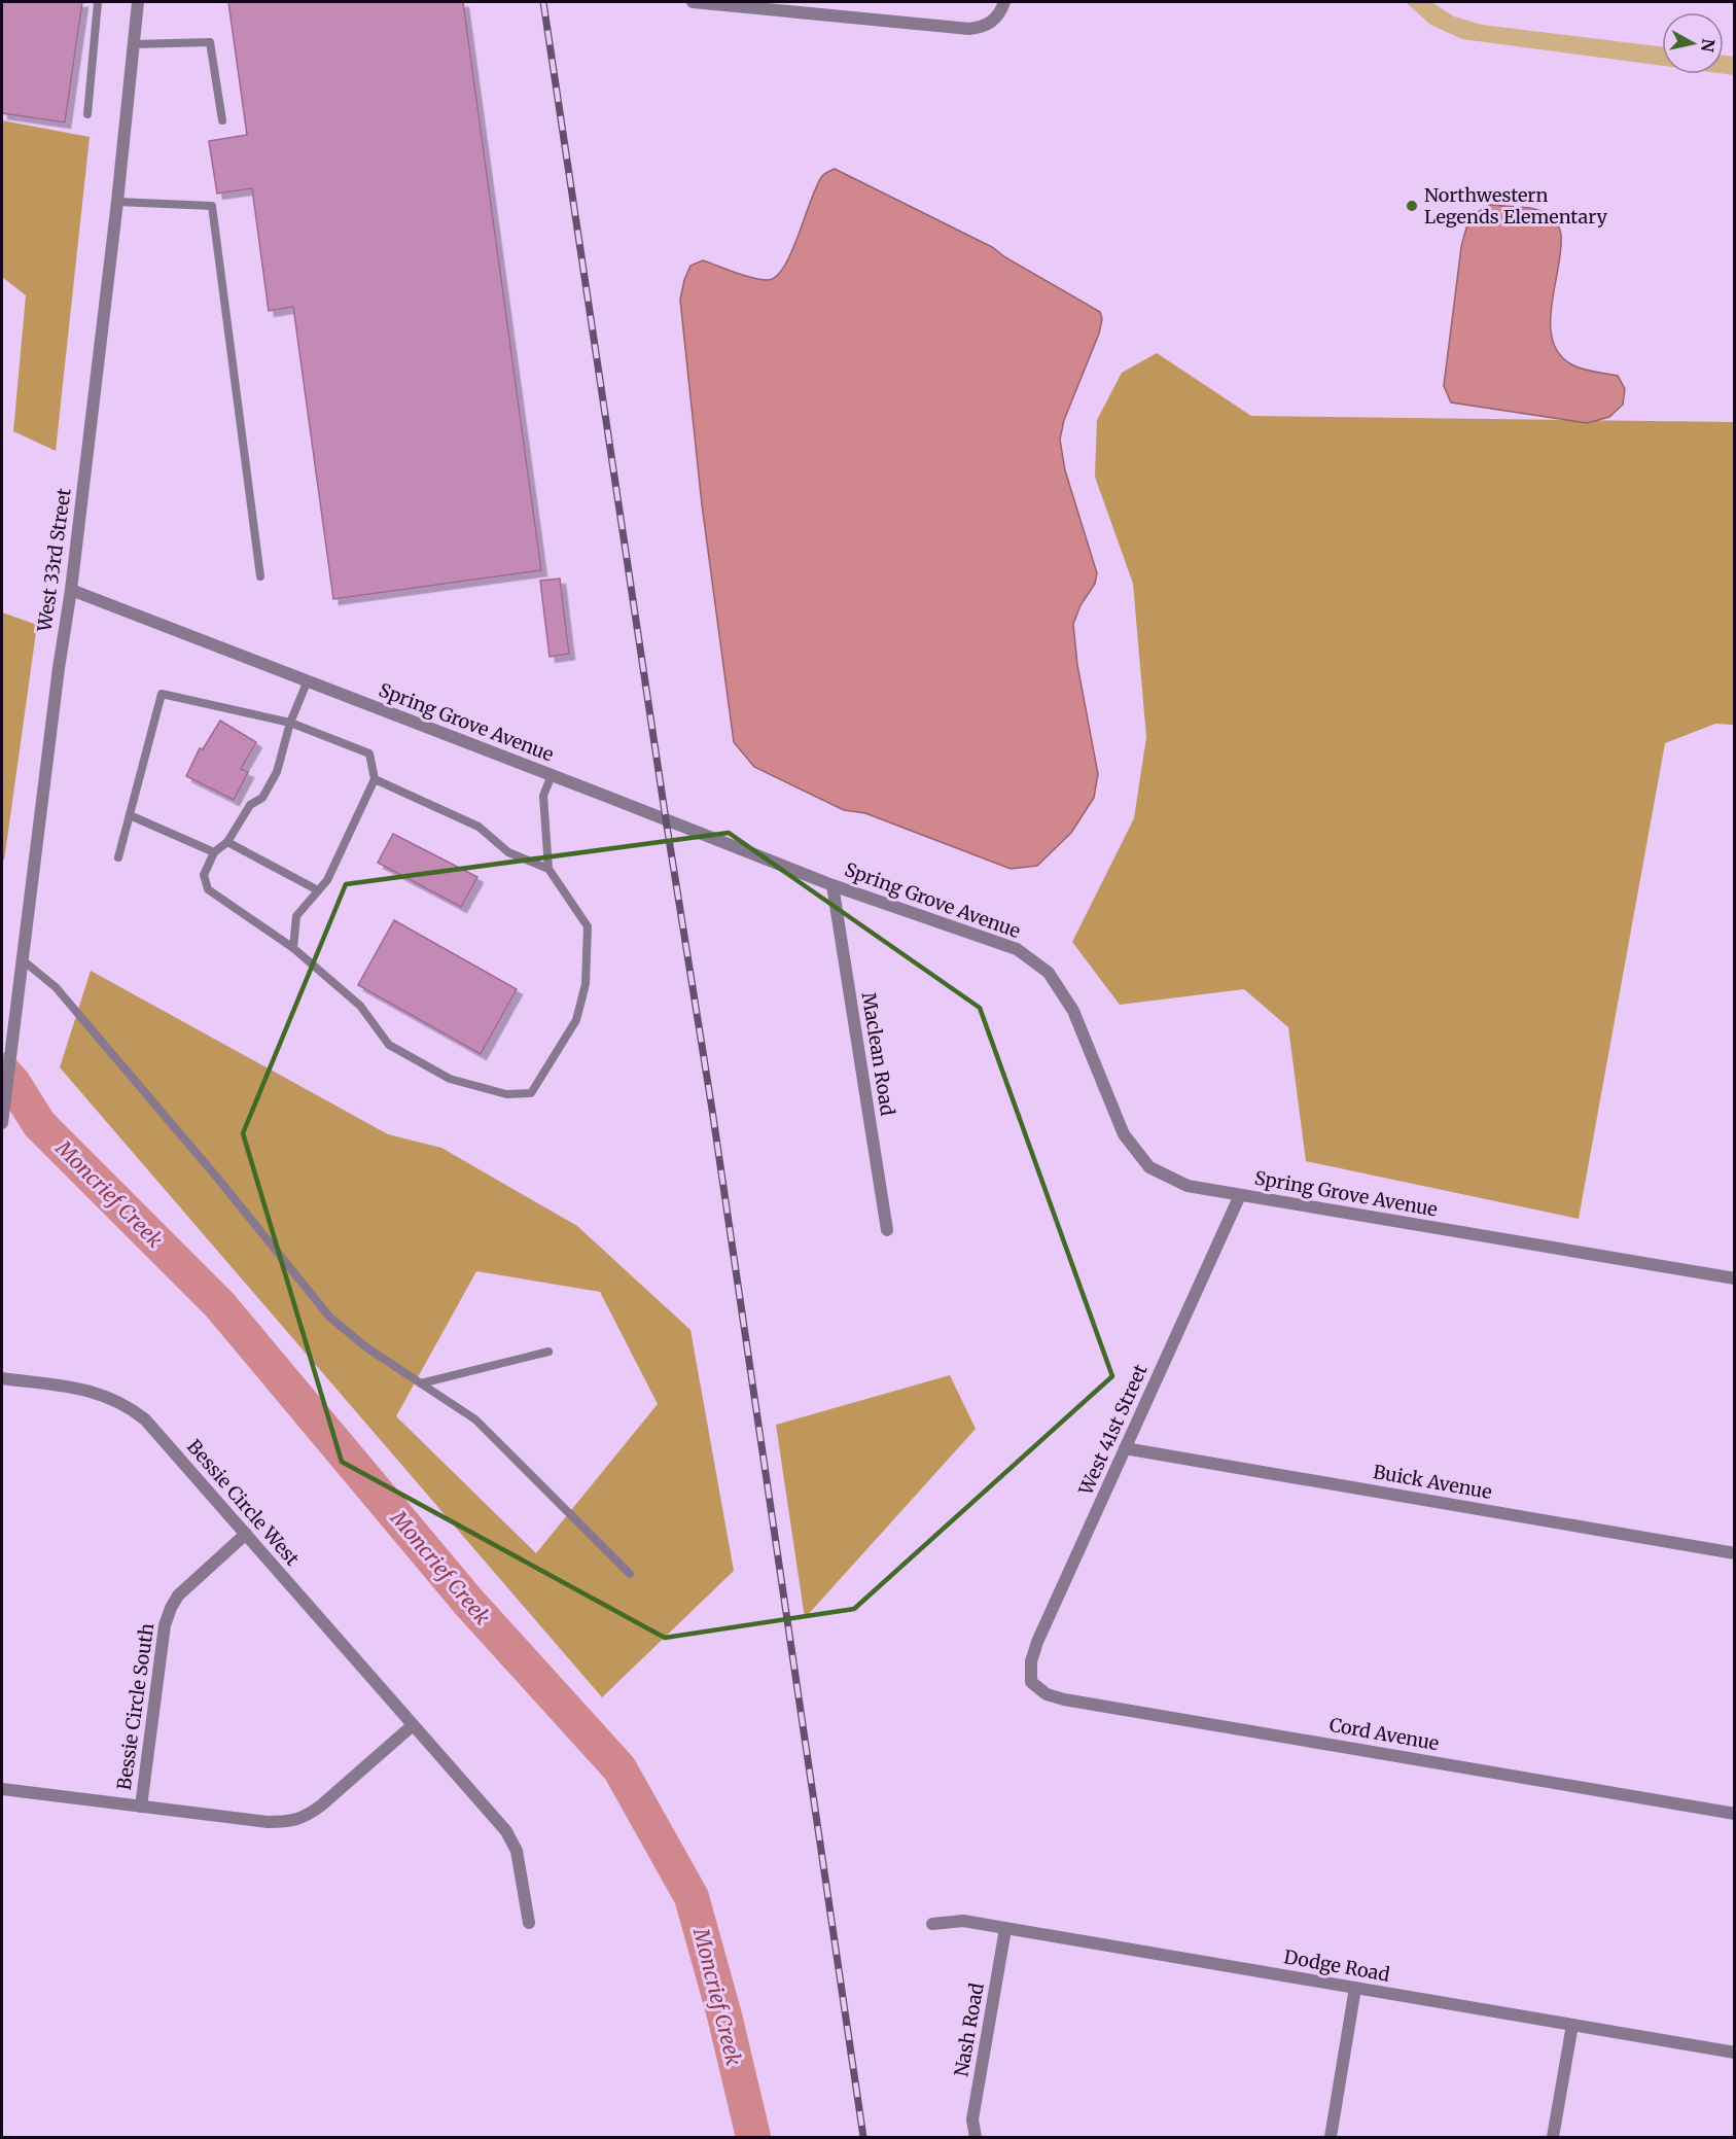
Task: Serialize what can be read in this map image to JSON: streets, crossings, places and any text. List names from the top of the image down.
{
  "streets": {
    "street": [
      "West 33rd Street",
      "Spring Grove Avenue",
      "Maclean Road",
      "West 41st Street",
      "Buick Avenue",
      "Bessie Circle West",
      "Bessie Circle South",
      "Cord Avenue",
      "Dodge Road",
      "Nash Road"
    ]
  },
  "crossings": [
    ["West 33rd Street", "Spring Grove Avenue"],
    ["Spring Grove Avenue", "Maclean Road"],
    ["Spring Grove Avenue", "West 41st Street"],
    ["West 41st Street", "Buick Avenue"],
    ["West 41st Street", "Cord Avenue"],
    ["Bessie Circle West", "Bessie Circle South"],
    ["Dodge Road", "Nash Road"]
  ],
  "water": ["Moncrief Creek"],
  "places": ["Northwestern Legends Elementary"],
  "north": "right"
}
